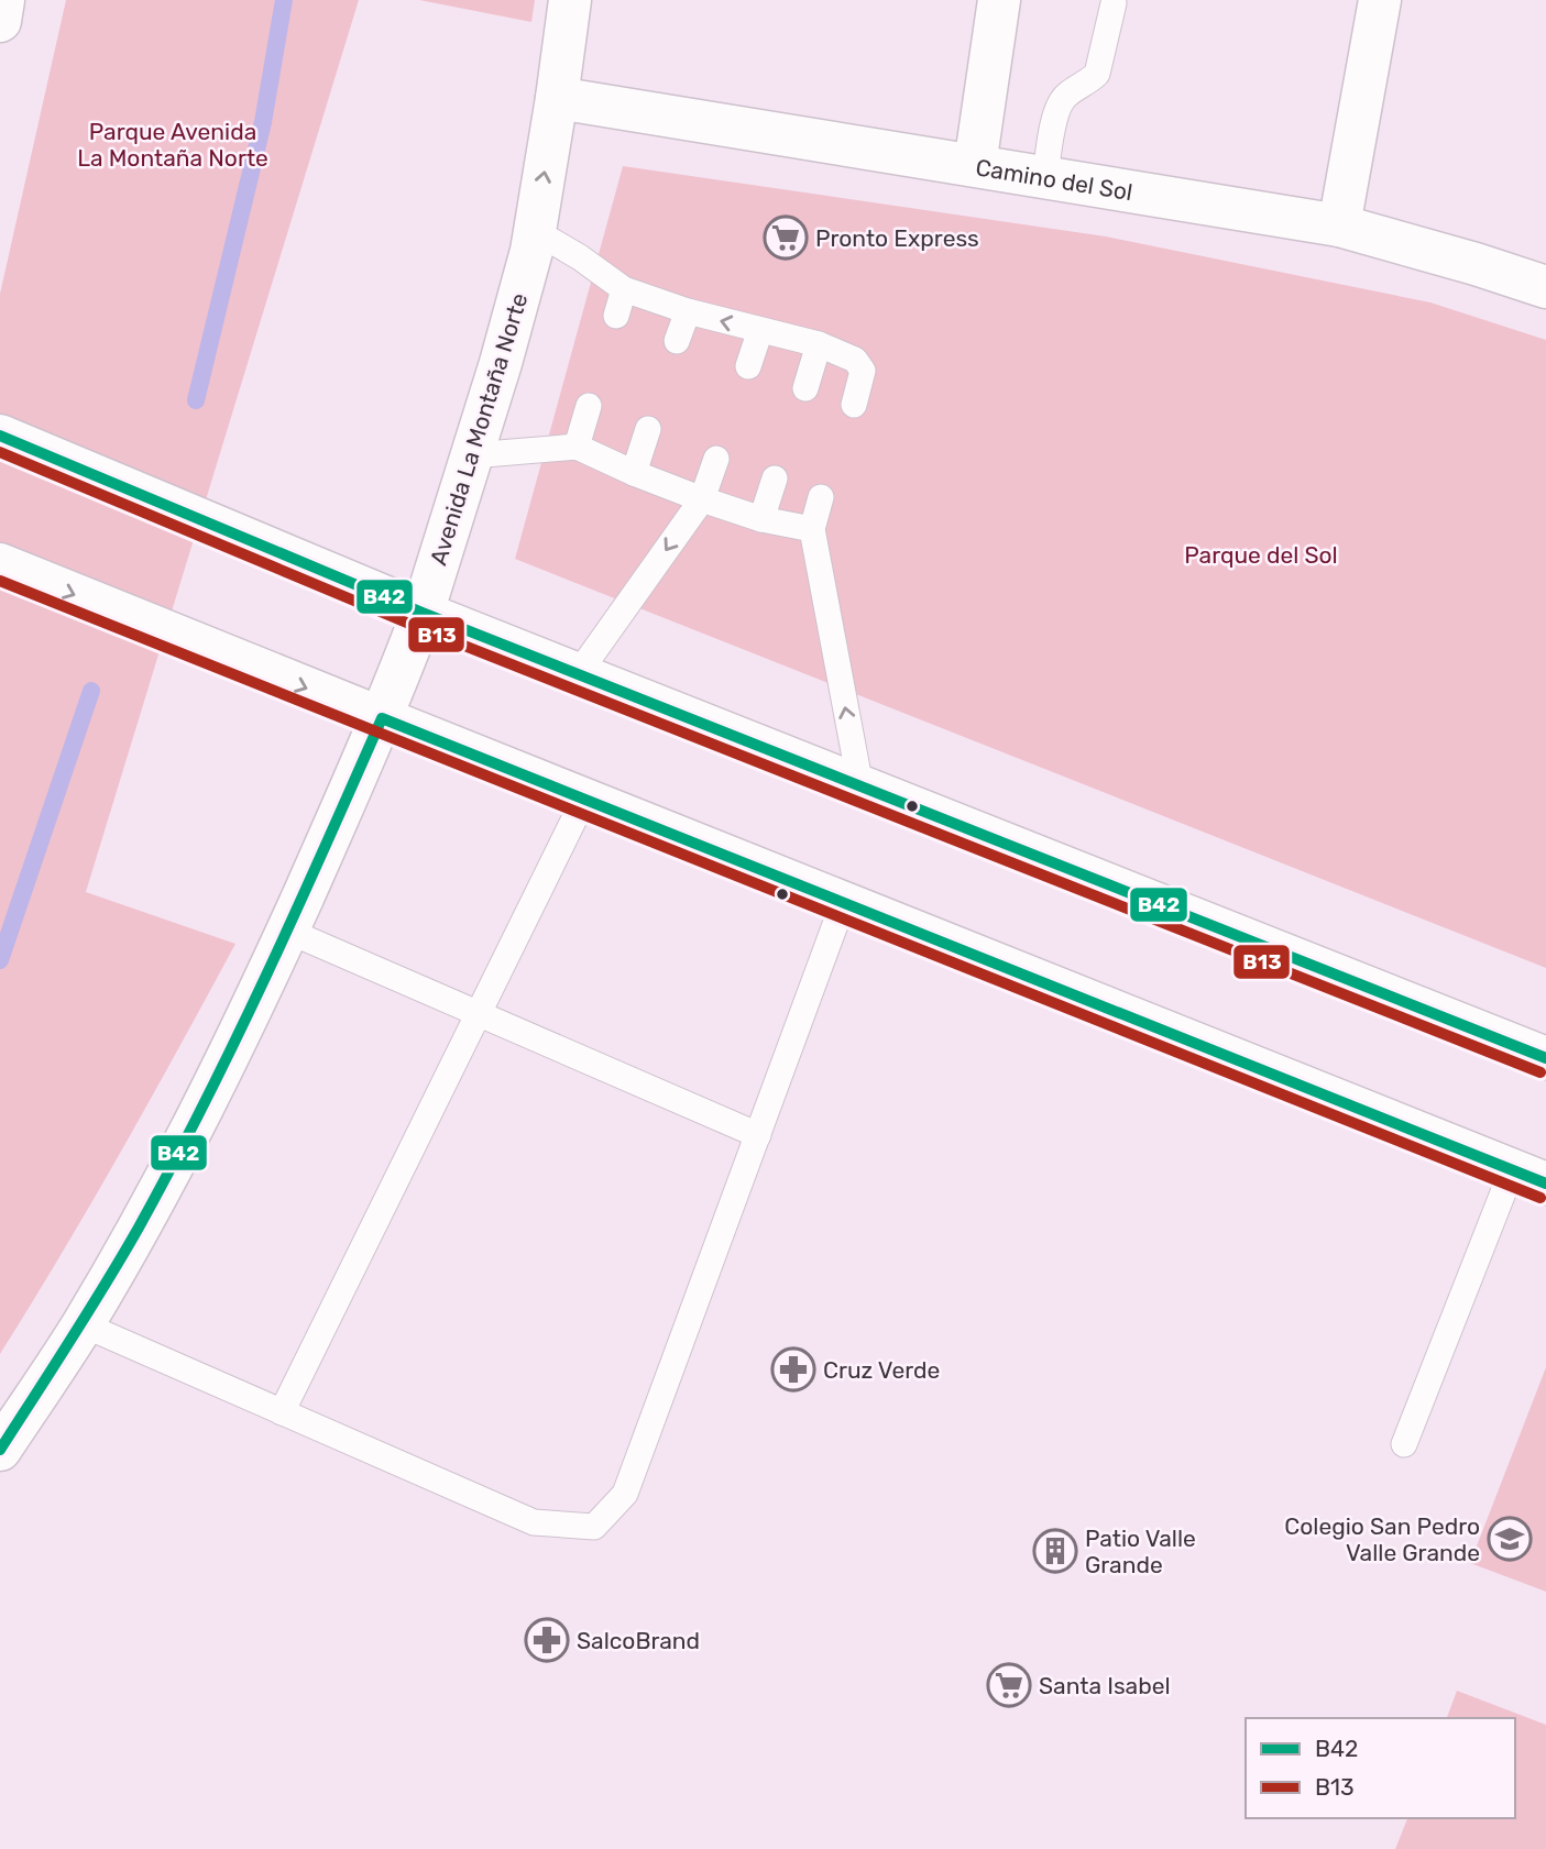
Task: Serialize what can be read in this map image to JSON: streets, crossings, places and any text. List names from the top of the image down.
{
  "streets": {
    "street": ["Camino del Sol", "Avenida La Montaña Norte"]
  },
  "crossings": [
    ["Camino del Sol", "Avenida La Montaña Norte"]
  ],
  "parks": ["Parque Avenida La Montaña Norte", "Parque del Sol"],
  "places": {
    "supermarket": ["Pronto Express", "Santa Isabel"],
    "pharmacy": ["Cruz Verde", "SalcoBrand"],
    "school or university": ["Colegio San Pedro Valle Grande"],
    "building": ["Patio Valle Grande"]
  },
  "lines": ["transit line B42", "transit line B13"],
  "legend": ["B42", "B13"]
}
